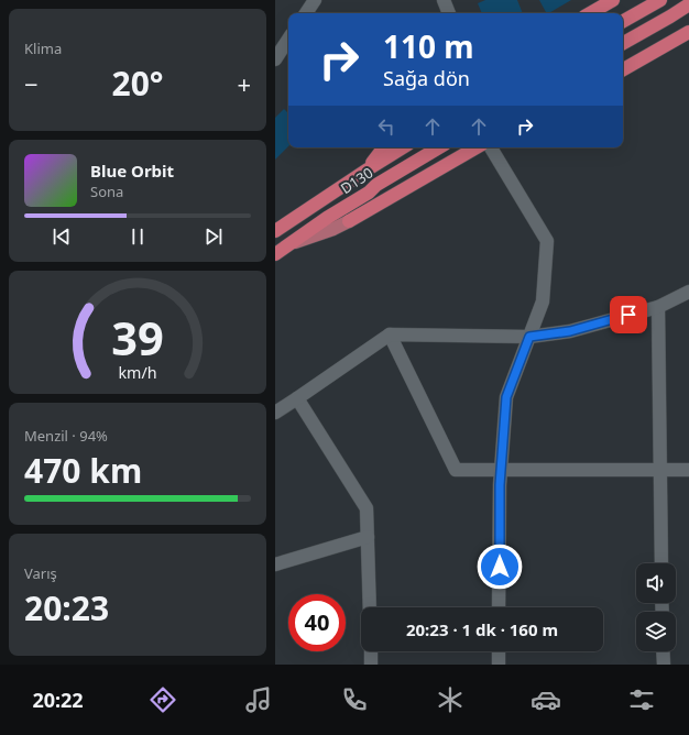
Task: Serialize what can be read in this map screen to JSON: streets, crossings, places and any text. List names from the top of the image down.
{
  "streets": {
    "highway": ["D130"]
  },
  "page": {
    "tile": [
      "Klima",
      ["Menzil · 94%", "470 km"],
      ["Varış", "20:23"]
    ],
    "turn": ["110 m", "Sağa dön"],
    "heat": ["−", "20°", "+"],
    "song": ["Blue Orbit", "Sona"],
    "limit": "40",
    "trip": "20:23 · 1 dk · 160 m",
    "tabs": "20:22",
    "gauge": ["39", "km/h"]
  }
}
